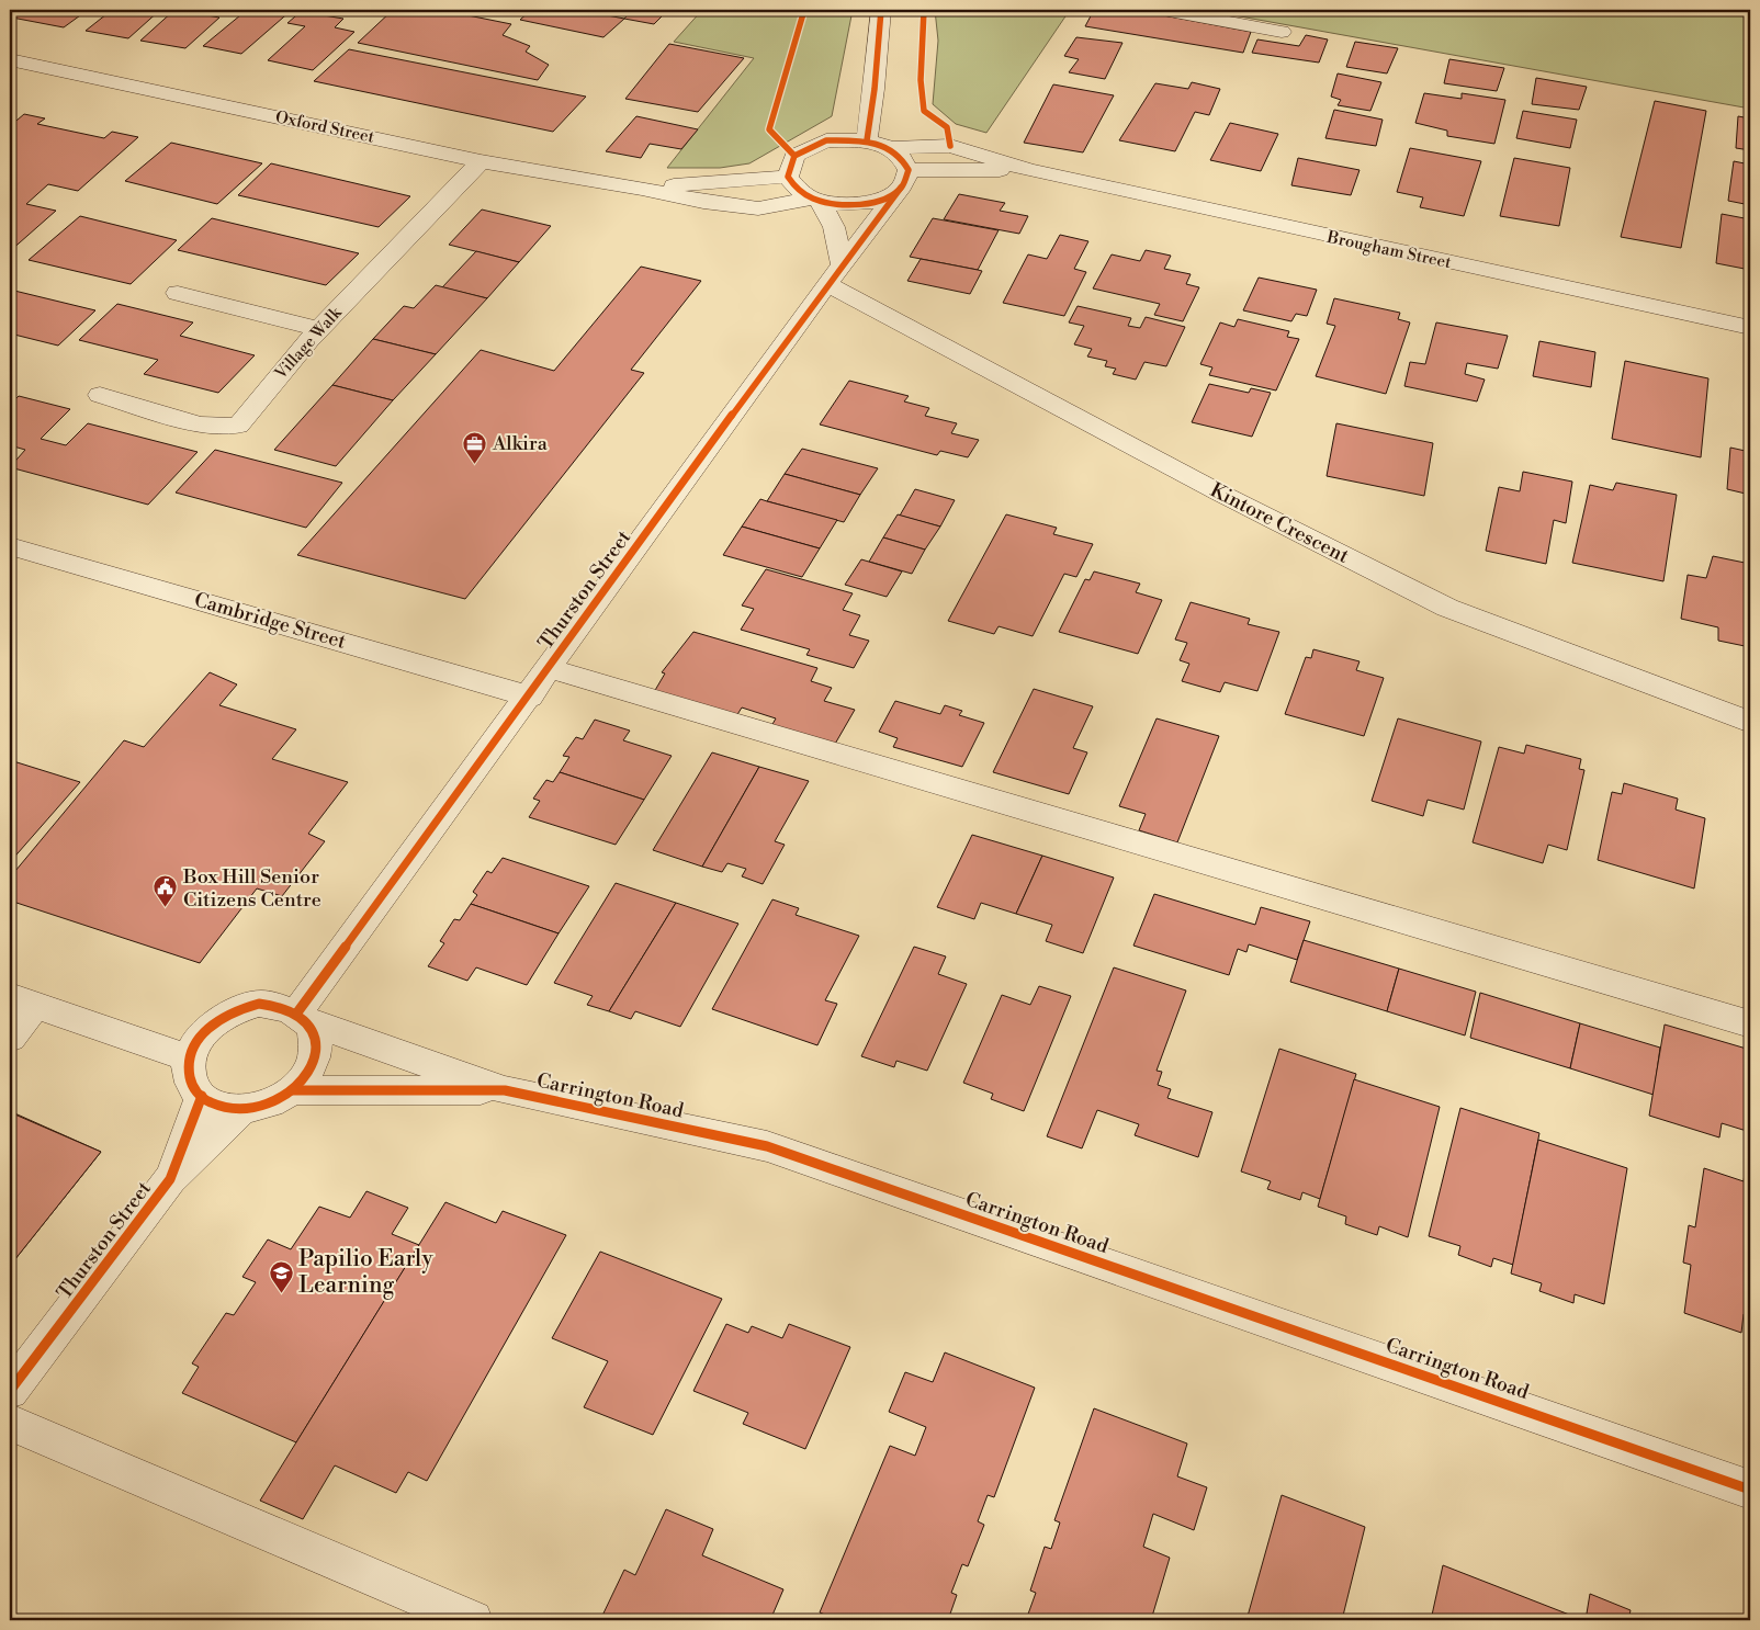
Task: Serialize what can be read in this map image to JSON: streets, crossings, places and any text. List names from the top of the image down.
{
  "streets": {
    "street": [
      "Oxford Street",
      "Brougham Street",
      "Village Walk",
      "Kintore Crescent",
      "Thurston Street",
      "Cambridge Street",
      "Carrington Road"
    ]
  },
  "crossings": [
    ["Oxford Street", "Brougham Street"],
    ["Oxford Street", "Village Walk"],
    ["Oxford Street", "Thurston Street"],
    ["Brougham Street", "Thurston Street"],
    ["Kintore Crescent", "Thurston Street"],
    ["Thurston Street", "Cambridge Street"],
    ["Thurston Street", "Carrington Road"]
  ],
  "places": {
    "office": ["Alkira"],
    "public building": ["Box Hill Senior Citizens Centre"],
    "school or university": ["Papilio Early Learning"]
  }
}
